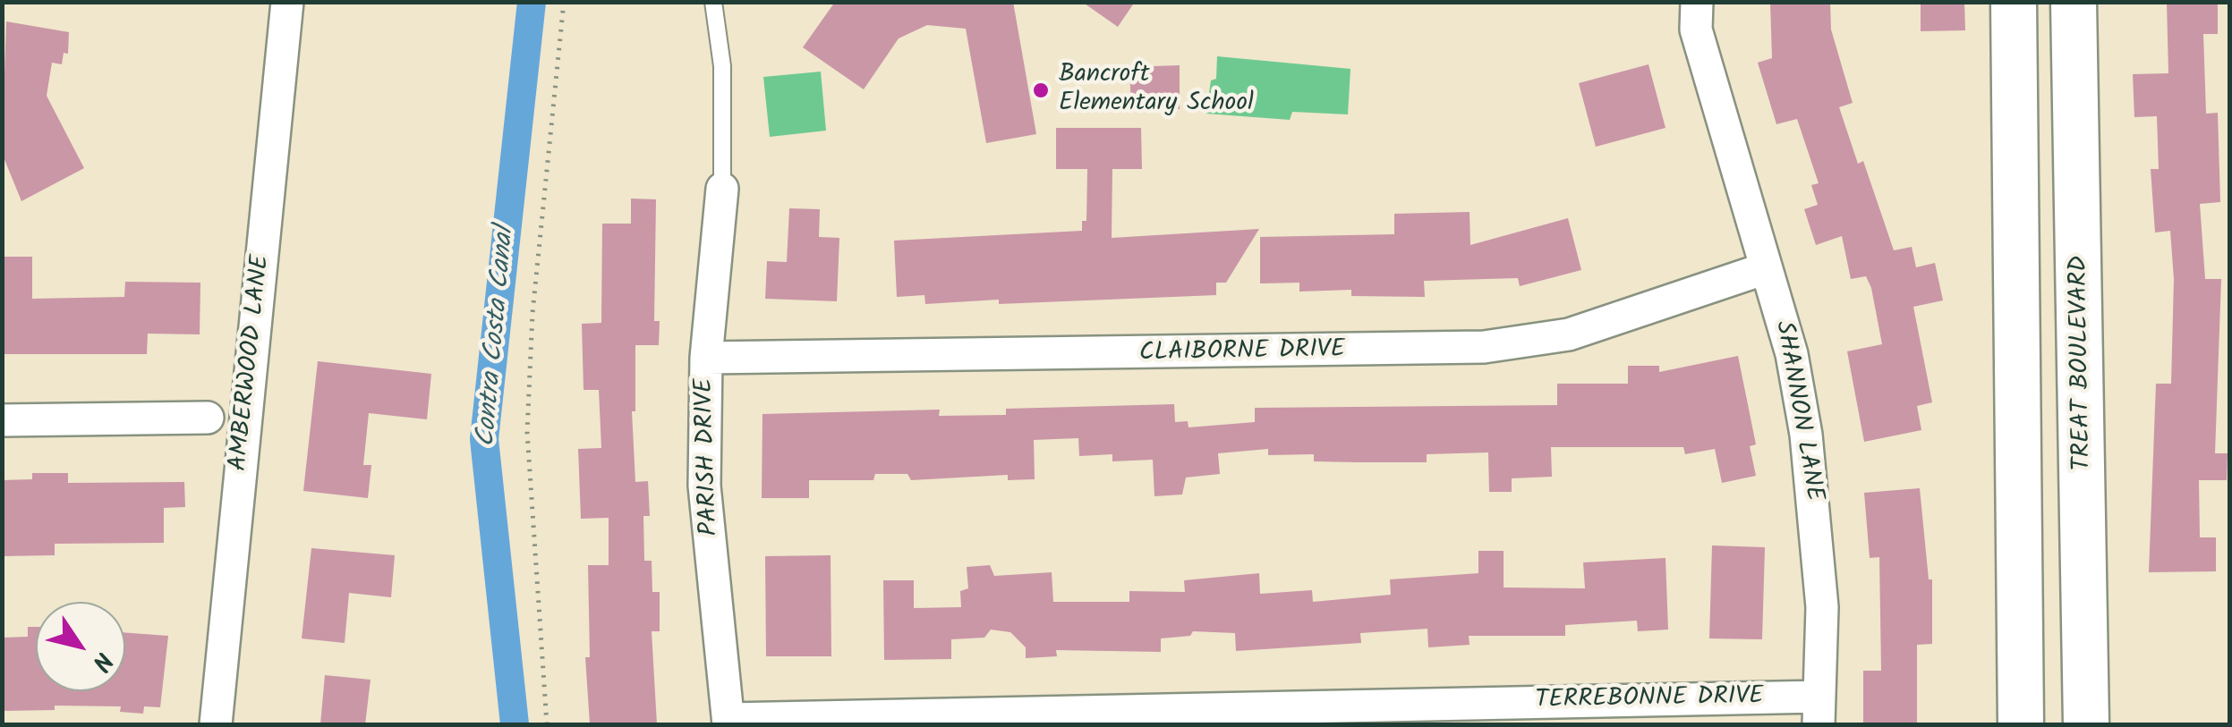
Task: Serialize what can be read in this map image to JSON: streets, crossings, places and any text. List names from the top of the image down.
{
  "streets": {
    "main road": ["TREAT BOULEVARD"],
    "street": [
      "CLAIBORNE DRIVE",
      "AMBERWOOD LANE",
      "SHANNON LANE",
      "PARISH DRIVE",
      "TERREBONNE DRIVE"
    ]
  },
  "crossings": [
    ["CLAIBORNE DRIVE", "SHANNON LANE"],
    ["CLAIBORNE DRIVE", "PARISH DRIVE"],
    ["SHANNON LANE", "TERREBONNE DRIVE"],
    ["PARISH DRIVE", "TERREBONNE DRIVE"]
  ],
  "water": ["Contra Costa Canal"],
  "places": ["Bancroft Elementary School"],
  "north": "bottom right"
}
